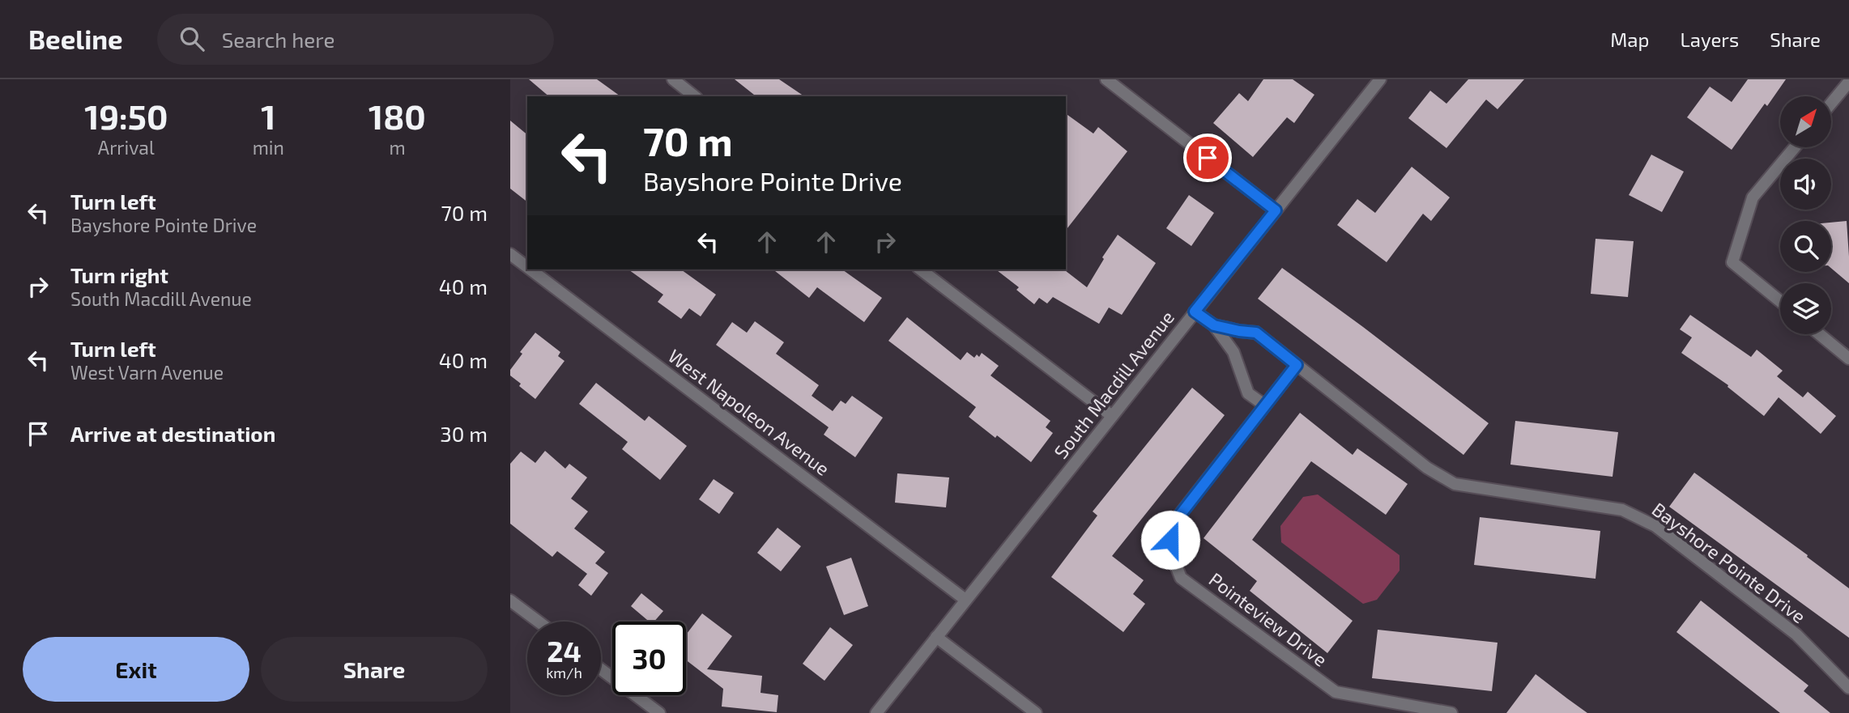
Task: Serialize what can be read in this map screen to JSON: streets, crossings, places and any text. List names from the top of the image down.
{
  "streets": {
    "street": [
      "South Macdill Avenue",
      "West Napoleon Avenue",
      "Bayshore Pointe Drive",
      "Pointeview Drive"
    ]
  },
  "crossings": [
    ["South Macdill Avenue", "West Napoleon Avenue"],
    ["South Macdill Avenue", "Bayshore Pointe Drive"],
    ["Bayshore Pointe Drive", "Pointeview Drive"]
  ],
  "north": "top right",
  "page": {
    "header": "Beeline",
    "search": "Search here",
    "nav": ["Map", "Layers", "Share"],
    "eta": [
      "19:50",
      "Arrival",
      "1",
      "min",
      "180",
      "m"
    ],
    "turn": ["70 m", "Bayshore Pointe Drive"],
    "list": [
      {
        "name": "Turn left",
        "note": "Bayshore Pointe Drive",
        "value": "70 m"
      },
      {
        "name": "Turn right",
        "note": "South Macdill Avenue",
        "value": "40 m"
      },
      {
        "name": "Turn left",
        "note": "West Varn Avenue",
        "value": "40 m"
      },
      {
        "name": "Arrive at destination",
        "value": "30 m"
      }
    ],
    "speed": "24 km/h",
    "limit": "30",
    "buttons": ["Exit", "Share"]
  }
}
